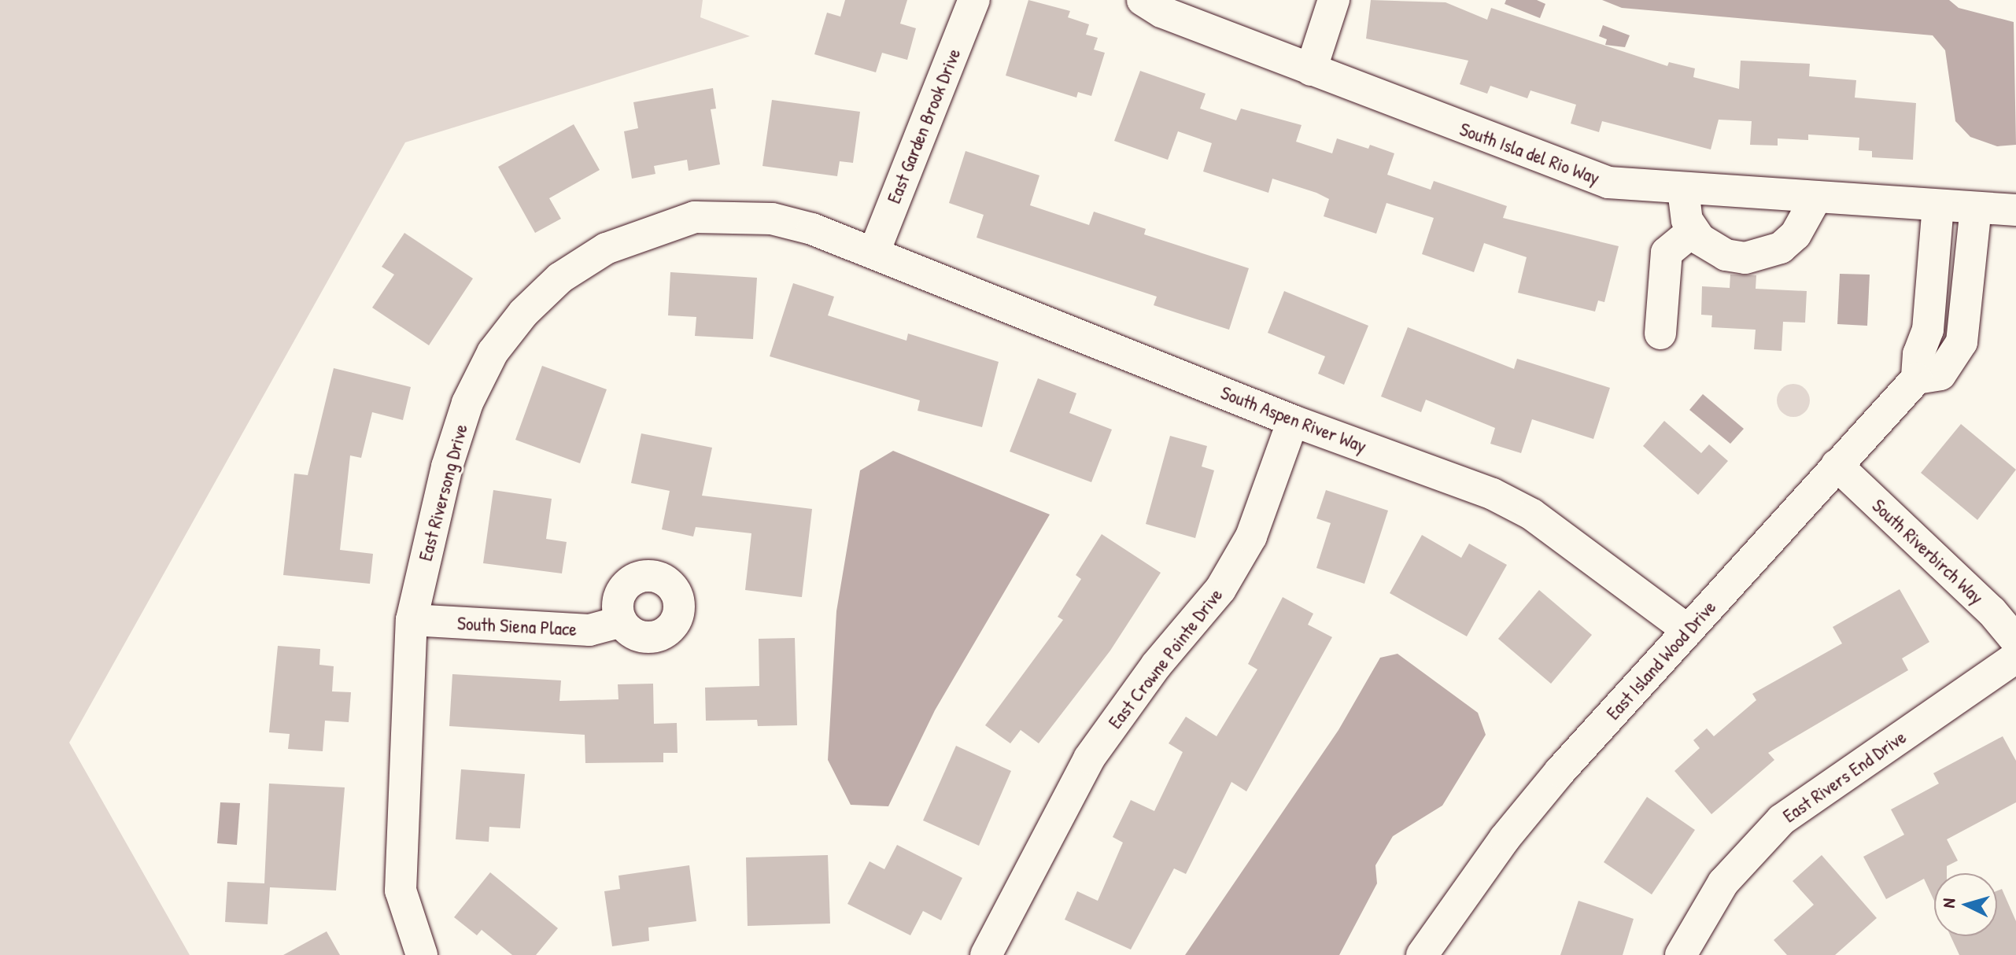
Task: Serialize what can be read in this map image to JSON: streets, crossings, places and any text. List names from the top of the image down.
{
  "streets": {
    "street": [
      "East Garden Brook Drive",
      "South Isla del Rio Way",
      "South Aspen River Way",
      "East Riversong Drive",
      "South Riverbirch Way",
      "South Siena Place",
      "East Crowne Pointe Drive",
      "East Island Wood Drive",
      "East Rivers End Drive"
    ]
  },
  "crossings": [
    ["East Garden Brook Drive", "South Aspen River Way"],
    ["East Garden Brook Drive", "East Riversong Drive"],
    ["South Isla del Rio Way", "East Island Wood Drive"],
    ["South Aspen River Way", "East Riversong Drive"],
    ["South Aspen River Way", "East Crowne Pointe Drive"],
    ["South Aspen River Way", "East Island Wood Drive"],
    ["East Riversong Drive", "South Siena Place"],
    ["South Riverbirch Way", "East Island Wood Drive"]
  ],
  "north": "left"
}
